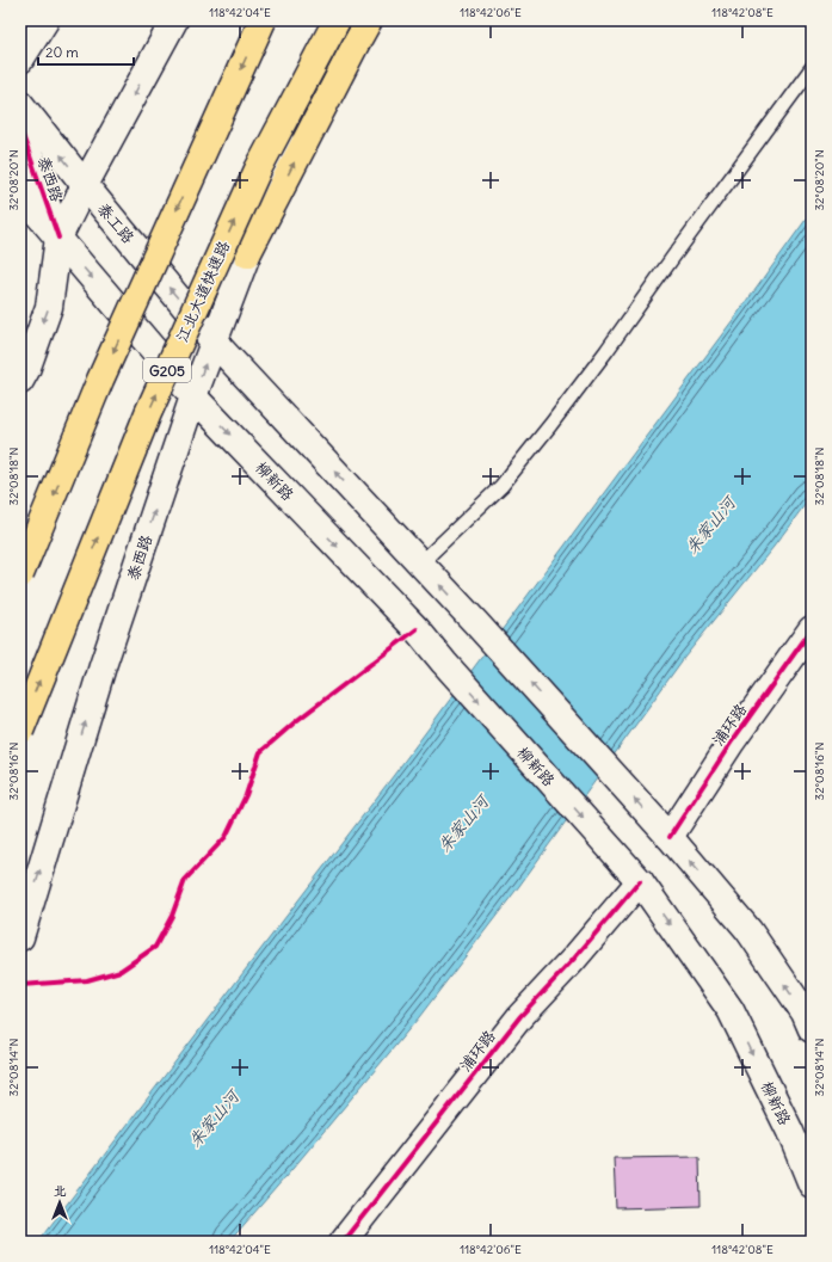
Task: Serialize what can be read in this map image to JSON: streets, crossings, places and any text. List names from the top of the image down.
{
  "streets": {
    "highway": ["江北大道快速路", "G205"],
    "main road": [
      "泰西路",
      "泰工路",
      "柳新路",
      "浦环路"
    ]
  },
  "crossings": [
    ["泰西路", "泰工路"],
    ["泰西路", "柳新路"],
    ["柳新路", "浦环路"]
  ],
  "water": ["朱家山河"],
  "scale_bar": "20 m",
  "north": "top",
  "coordinates": [
    "118°42'04\"E",
    "118°42'06\"E",
    "118°42'08\"E",
    "32°08'20\"N",
    "32°08'18\"N",
    "32°08'16\"N",
    "32°08'14\"N"
  ]
}
